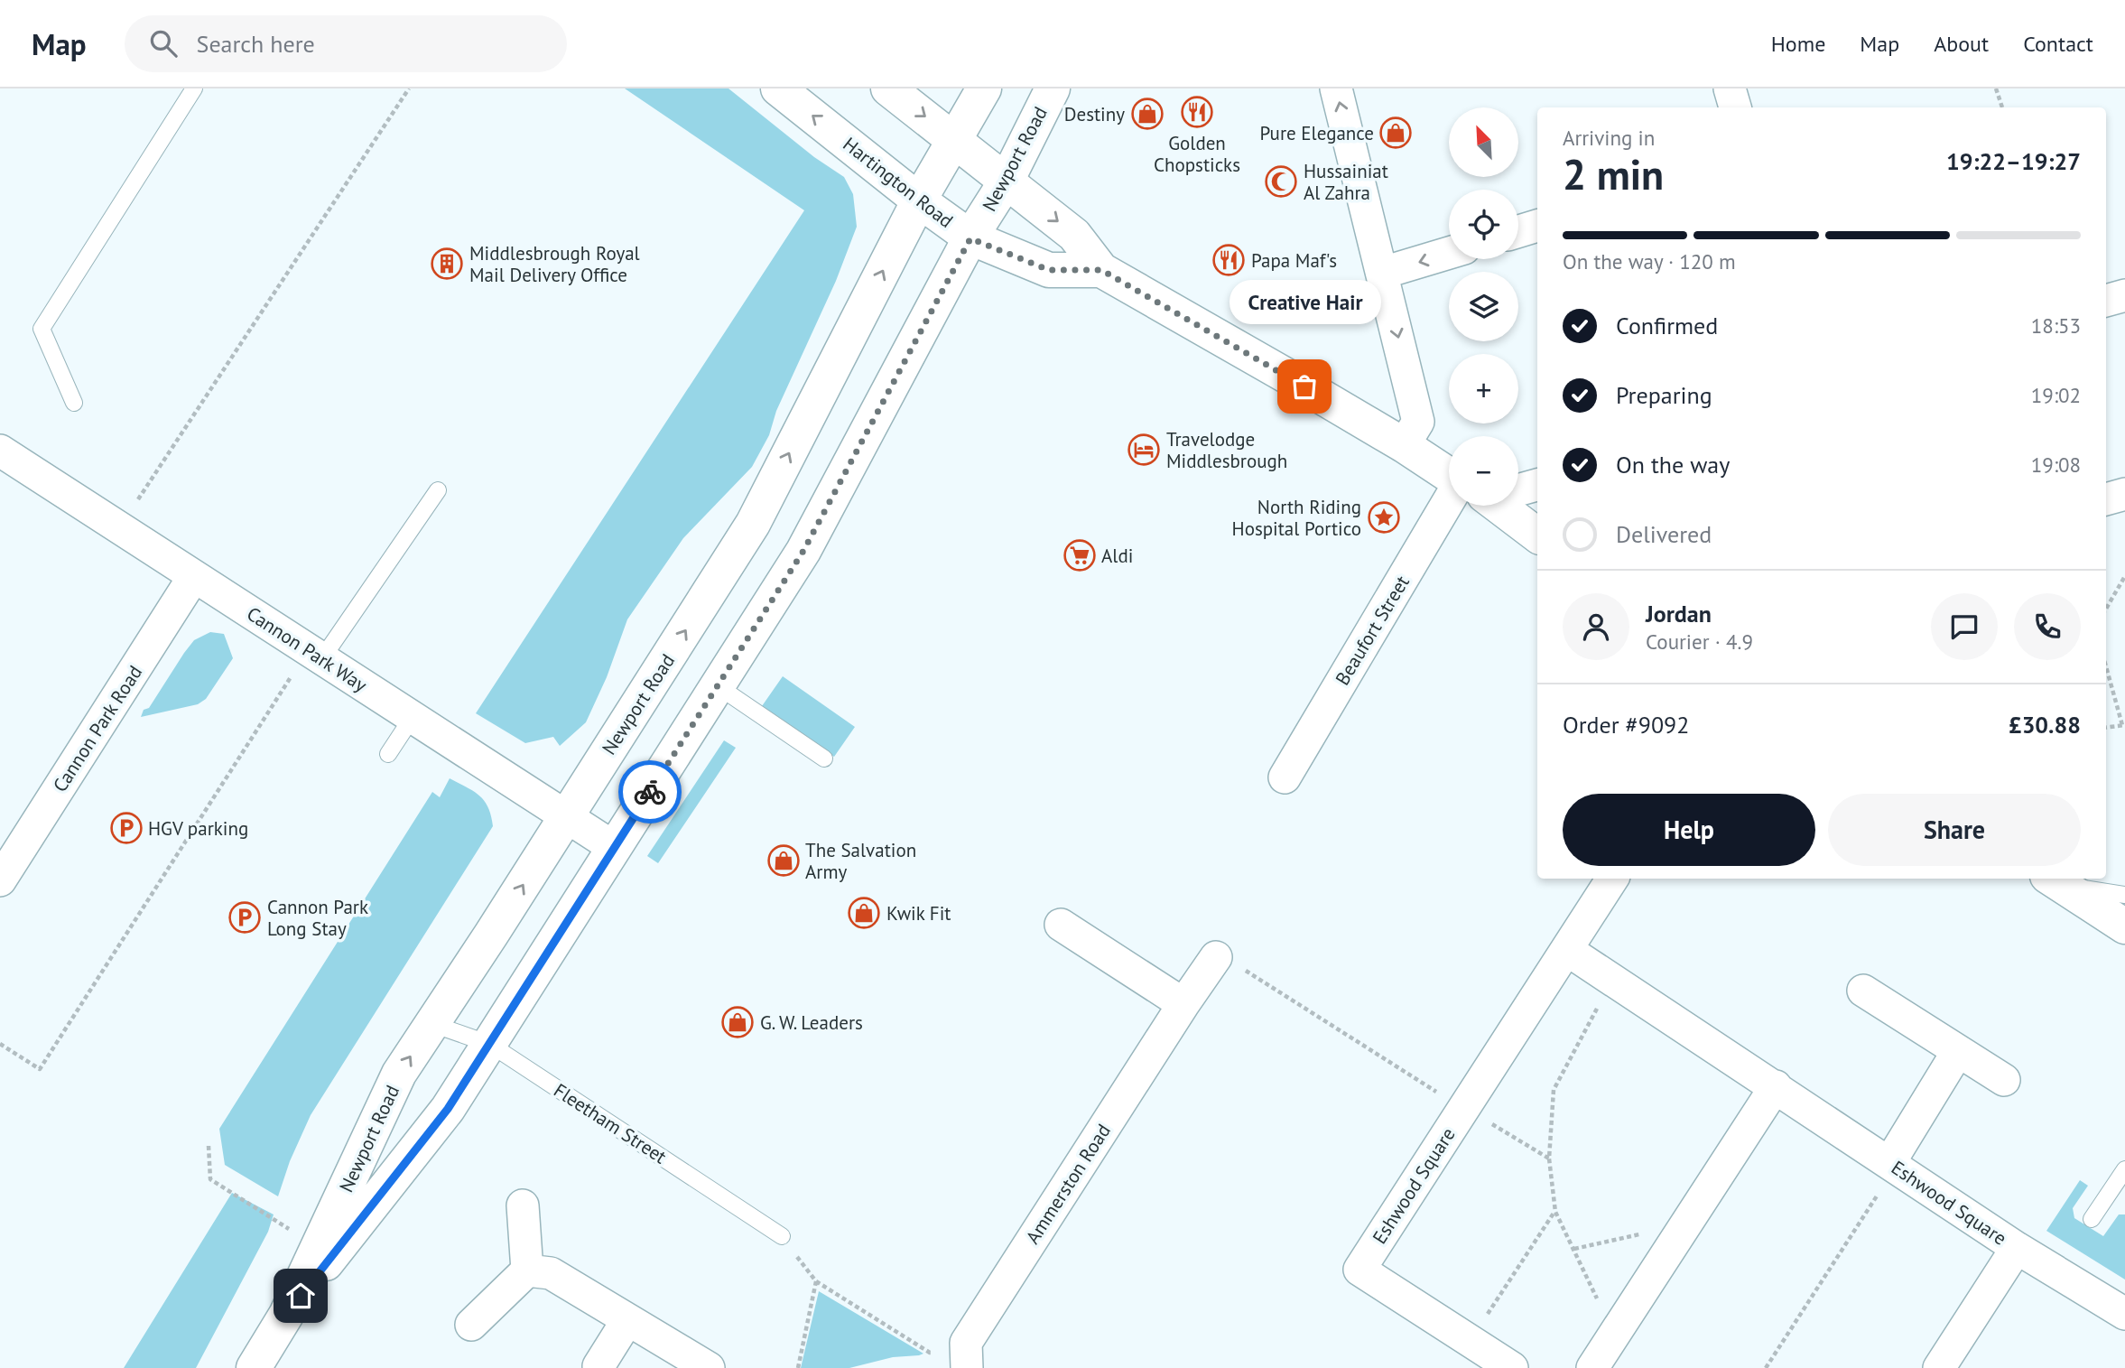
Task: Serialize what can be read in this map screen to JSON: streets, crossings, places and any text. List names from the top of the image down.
{
  "streets": {
    "main road": ["Newport Road", "Hartington Road"],
    "street": [
      "Beaufort Street",
      "Cannon Park Way",
      "Cannon Park Road",
      "Ammerston Road",
      "Eshwood Square"
    ],
    "lane": ["Fleetham Street"]
  },
  "crossings": [
    ["Newport Road", "Hartington Road"],
    ["Newport Road", "Cannon Park Way"],
    ["Newport Road", "Fleetham Street"],
    ["Cannon Park Way", "Cannon Park Road"]
  ],
  "places": {
    "restaurant": ["Golden Chopsticks", "Papa Maf's"],
    "shop": [
      "Destiny",
      "Pure Elegance",
      "The Salvation Army",
      "Kwik Fit",
      "G. W. Leaders"
    ],
    "mosque": ["Hussainiat Al Zahra"],
    "building": ["Middlesbrough Royal Mail Delivery Office"],
    "other": ["Creative Hair"],
    "hotel": ["Travelodge Middlesbrough"],
    "place": ["North Riding Hospital Portico"],
    "supermarket": ["Aldi"],
    "parking": ["HGV parking", "Cannon Park Long Stay"]
  },
  "north": "top left",
  "page": {
    "header": "Map",
    "search": "Search here",
    "nav": [
      "Home",
      "Map",
      "About",
      "Contact"
    ],
    "map_buttons": ["+", "−"],
    "heading": ["2 min", "Arriving in", "19:22–19:27"],
    "panel": [
      "Jordan",
      "Courier · 4.9",
      "Order #9092",
      "£30.88"
    ],
    "bar": "On the way · 120 m",
    "bubble": "Creative Hair",
    "list": [
      ["Confirmed", "18:53"],
      ["Preparing", "19:02"],
      ["On the way", "19:08"],
      "Delivered"
    ],
    "buttons": ["Help", "Share"]
  }
}
